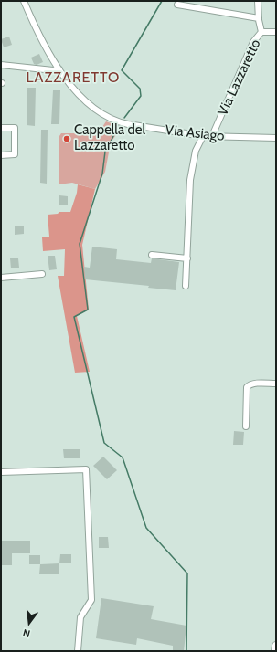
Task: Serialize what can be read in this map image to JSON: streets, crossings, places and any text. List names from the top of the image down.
{
  "streets": {
    "street": ["Via Lazzaretto", "Via Asiago"]
  },
  "crossings": [
    ["Via Lazzaretto", "Via Asiago"]
  ],
  "districts": ["LAZZARETTO"],
  "places": ["Cappella del Lazzaretto"],
  "north": "bottom"
}
